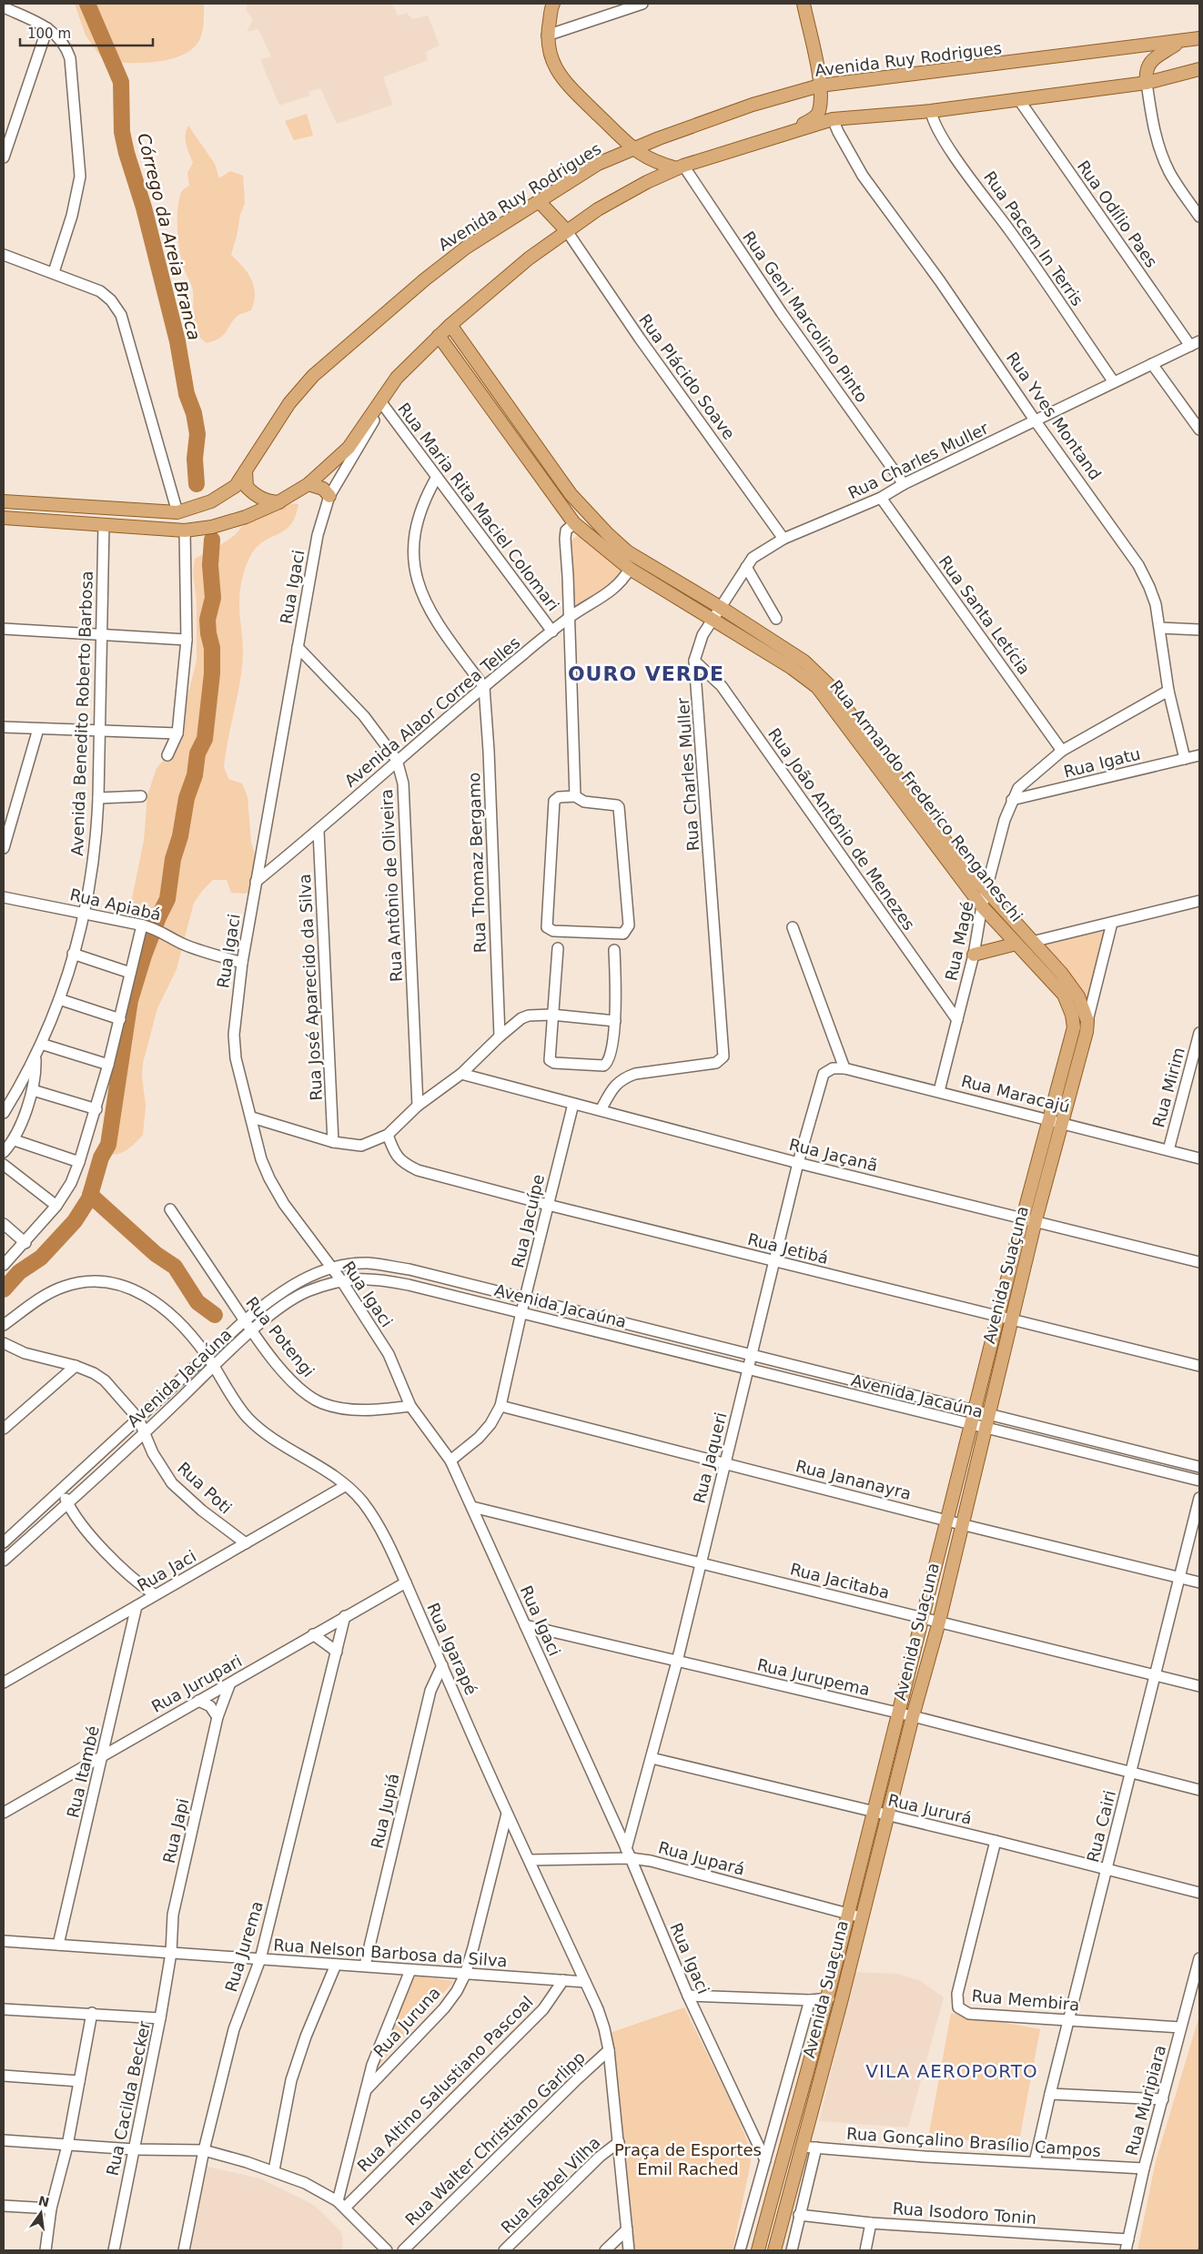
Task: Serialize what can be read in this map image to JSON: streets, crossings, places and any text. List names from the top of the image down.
{
  "streets": {
    "main road": ["Avenida Ruy Rodrigues", "Rua Armando Frederico Renganeschi", "Avenida Suaçuna"],
    "street": [
      "Rua Odílio Paes",
      "Rua Pacem In Terris",
      "Rua Geni Marcolino Pinto",
      "Rua Plácido Soave",
      "Rua Yves Montand",
      "Rua Charles Muller",
      "Rua Maria Rita Maciel Colomari",
      "Rua Igaci",
      "Rua Santa Letícia",
      "Avenida Alaor Correa Telles",
      "Avenida Benedito Roberto Barbosa",
      "Rua Igatu",
      "Rua João Antônio de Menezes",
      "Rua Thomaz Bergamo",
      "Rua Antônio de Oliveira",
      "Rua Apiabá",
      "Rua Magé",
      "Rua José Aparecido da Silva",
      "Rua Mirim",
      "Rua Maracajú",
      "Rua Jaçanã",
      "Rua Jacuípe",
      "Rua Jetibá",
      "Avenida Jacaúna",
      "Rua Potengi",
      "Rua Jaqueri",
      "Rua Jananayra",
      "Rua Poti",
      "Rua Jaci",
      "Rua Jacitaba",
      "Rua Igarapé",
      "Rua Jurupema",
      "Rua Jurupari",
      "Rua Itambé",
      "Rua Jururá",
      "Rua Jupiá",
      "Rua Cairi",
      "Rua Japi",
      "Rua Jupará",
      "Rua Jurema",
      "Rua Nelson Barbosa da Silva",
      "Rua Membira",
      "Rua Juruna",
      "Rua Altino Salustiano Pascoal",
      "Rua Cacilda Becker",
      "Rua Muripiara",
      "Rua Walter Christiano Garlipp",
      "Rua Gonçalino Brasílio Campos",
      "Rua Isabel Vilha",
      "Rua Isodoro Tonin"
    ]
  },
  "crossings": [
    ["Rua Odílio Paes", "Rua Charles Muller"],
    ["Rua Pacem In Terris", "Rua Charles Muller"],
    ["Rua Geni Marcolino Pinto", "Rua Charles Muller"],
    ["Rua Plácido Soave", "Rua Charles Muller"],
    ["Rua Yves Montand", "Rua Charles Muller"],
    ["Rua Yves Montand", "Rua Igatu"],
    ["Rua Yves Montand", "Rua Magé"],
    ["Rua Charles Muller", "Rua Santa Letícia"],
    ["Rua Charles Muller", "Rua Armando Frederico Renganeschi"],
    ["Rua Charles Muller", "Rua João Antônio de Menezes"],
    ["Rua Charles Muller", "Rua Jaçanã"],
    ["Rua Maria Rita Maciel Colomari", "Rua Igaci"],
    ["Rua Maria Rita Maciel Colomari", "Avenida Alaor Correa Telles"],
    ["Rua Igaci", "Avenida Alaor Correa Telles"],
    ["Rua Igaci", "Rua Antônio de Oliveira"],
    ["Rua Igaci", "Rua Apiabá"],
    ["Rua Igaci", "Rua Jacuípe"],
    ["Rua Igaci", "Avenida Jacaúna"],
    ["Rua Igaci", "Rua Potengi"],
    ["Rua Igaci", "Rua Jaqueri"],
    ["Rua Igaci", "Rua Jacitaba"],
    ["Rua Igaci", "Rua Jurupema"],
    ["Rua Igaci", "Rua Jupará"],
    ["Rua Santa Letícia", "Rua Magé"],
    ["Avenida Alaor Correa Telles", "Rua Armando Frederico Renganeschi"],
    ["Avenida Alaor Correa Telles", "Rua Thomaz Bergamo"],
    ["Avenida Alaor Correa Telles", "Rua Antônio de Oliveira"],
    ["Avenida Alaor Correa Telles", "Rua José Aparecido da Silva"],
    ["Avenida Benedito Roberto Barbosa", "Rua Apiabá"],
    ["Rua Igatu", "Rua Magé"],
    ["Rua Armando Frederico Renganeschi", "Rua Magé"],
    ["Rua Armando Frederico Renganeschi", "Avenida Suaçuna"],
    ["Rua João Antônio de Menezes", "Rua Magé"],
    ["Rua Magé", "Rua Maracajú"],
    ["Rua Mirim", "Rua Maracajú"],
    ["Rua Maracajú", "Avenida Suaçuna"],
    ["Rua Maracajú", "Rua Jaqueri"],
    ["Rua Jaçanã", "Rua Jacuípe"],
    ["Rua Jaçanã", "Avenida Suaçuna"],
    ["Rua Jaçanã", "Rua Jaqueri"],
    ["Rua Jacuípe", "Rua Jetibá"],
    ["Rua Jacuípe", "Avenida Jacaúna"],
    ["Rua Jacuípe", "Rua Jananayra"],
    ["Rua Jetibá", "Avenida Suaçuna"],
    ["Rua Jetibá", "Rua Jaqueri"],
    ["Avenida Suaçuna", "Avenida Jacaúna"],
    ["Avenida Suaçuna", "Rua Jananayra"],
    ["Avenida Suaçuna", "Rua Jacitaba"],
    ["Avenida Suaçuna", "Rua Jurupema"],
    ["Avenida Suaçuna", "Rua Jururá"],
    ["Avenida Suaçuna", "Rua Jupará"],
    ["Avenida Suaçuna", "Rua Gonçalino Brasílio Campos"],
    ["Avenida Jacaúna", "Rua Potengi"],
    ["Avenida Jacaúna", "Rua Jaqueri"],
    ["Avenida Jacaúna", "Rua Poti"],
    ["Avenida Jacaúna", "Rua Igarapé"],
    ["Rua Jaqueri", "Rua Jananayra"],
    ["Rua Jaqueri", "Rua Jacitaba"],
    ["Rua Jaqueri", "Rua Jurupema"],
    ["Rua Jaqueri", "Rua Jururá"],
    ["Rua Jaqueri", "Rua Jupará"],
    ["Rua Jananayra", "Rua Cairi"],
    ["Rua Poti", "Rua Jaci"],
    ["Rua Jaci", "Rua Igarapé"],
    ["Rua Jaci", "Rua Itambé"],
    ["Rua Jacitaba", "Rua Cairi"],
    ["Rua Igarapé", "Rua Jurupari"],
    ["Rua Igarapé", "Rua Jupiá"],
    ["Rua Igarapé", "Rua Jupará"],
    ["Rua Igarapé", "Rua Nelson Barbosa da Silva"],
    ["Rua Igarapé", "Rua Juruna"],
    ["Rua Igarapé", "Rua Walter Christiano Garlipp"],
    ["Rua Igarapé", "Rua Isabel Vilha"],
    ["Rua Jurupema", "Rua Cairi"],
    ["Rua Jurupari", "Rua Itambé"],
    ["Rua Jurupari", "Rua Japi"],
    ["Rua Jurupari", "Rua Jurema"],
    ["Rua Itambé", "Rua Nelson Barbosa da Silva"],
    ["Rua Jururá", "Rua Cairi"],
    ["Rua Jururá", "Rua Membira"],
    ["Rua Jupiá", "Rua Nelson Barbosa da Silva"],
    ["Rua Cairi", "Rua Membira"],
    ["Rua Cairi", "Rua Gonçalino Brasílio Campos"],
    ["Rua Japi", "Rua Nelson Barbosa da Silva"],
    ["Rua Japi", "Rua Cacilda Becker"],
    ["Rua Jurema", "Rua Nelson Barbosa da Silva"],
    ["Rua Nelson Barbosa da Silva", "Rua Juruna"],
    ["Rua Nelson Barbosa da Silva", "Rua Altino Salustiano Pascoal"],
    ["Rua Nelson Barbosa da Silva", "Rua Cacilda Becker"],
    ["Rua Membira", "Rua Muripiara"],
    ["Rua Muripiara", "Rua Gonçalino Brasílio Campos"],
    ["Rua Muripiara", "Rua Isodoro Tonin"]
  ],
  "districts": ["OURO VERDE", "VILA AEROPORTO"],
  "water": ["Córrego da Areia Branca"],
  "parks": ["Praça de Esportes Emil Rached"],
  "scale_bar": "100 m",
  "north": "top"
}
